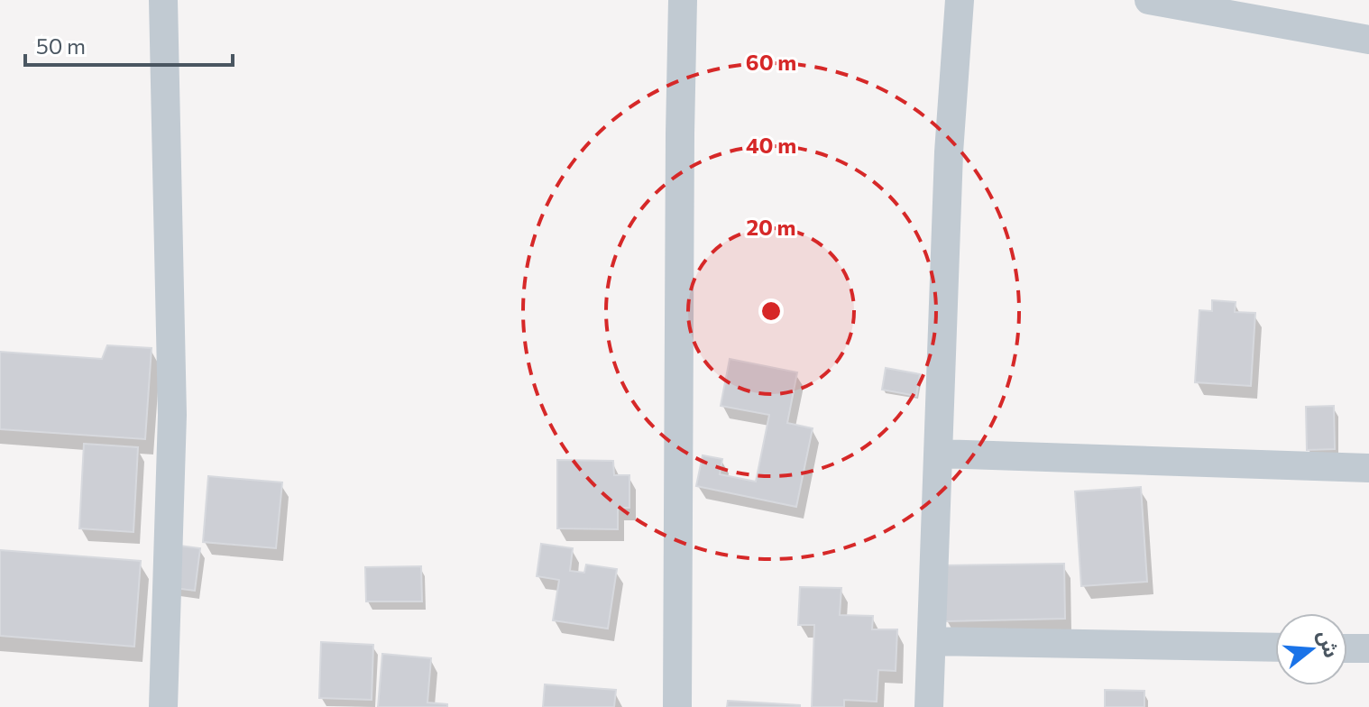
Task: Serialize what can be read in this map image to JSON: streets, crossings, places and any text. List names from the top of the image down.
{
  "scale_bar": "50 m",
  "north": "right",
  "rings": ["60 m", "40 m", "20 m"]
}
